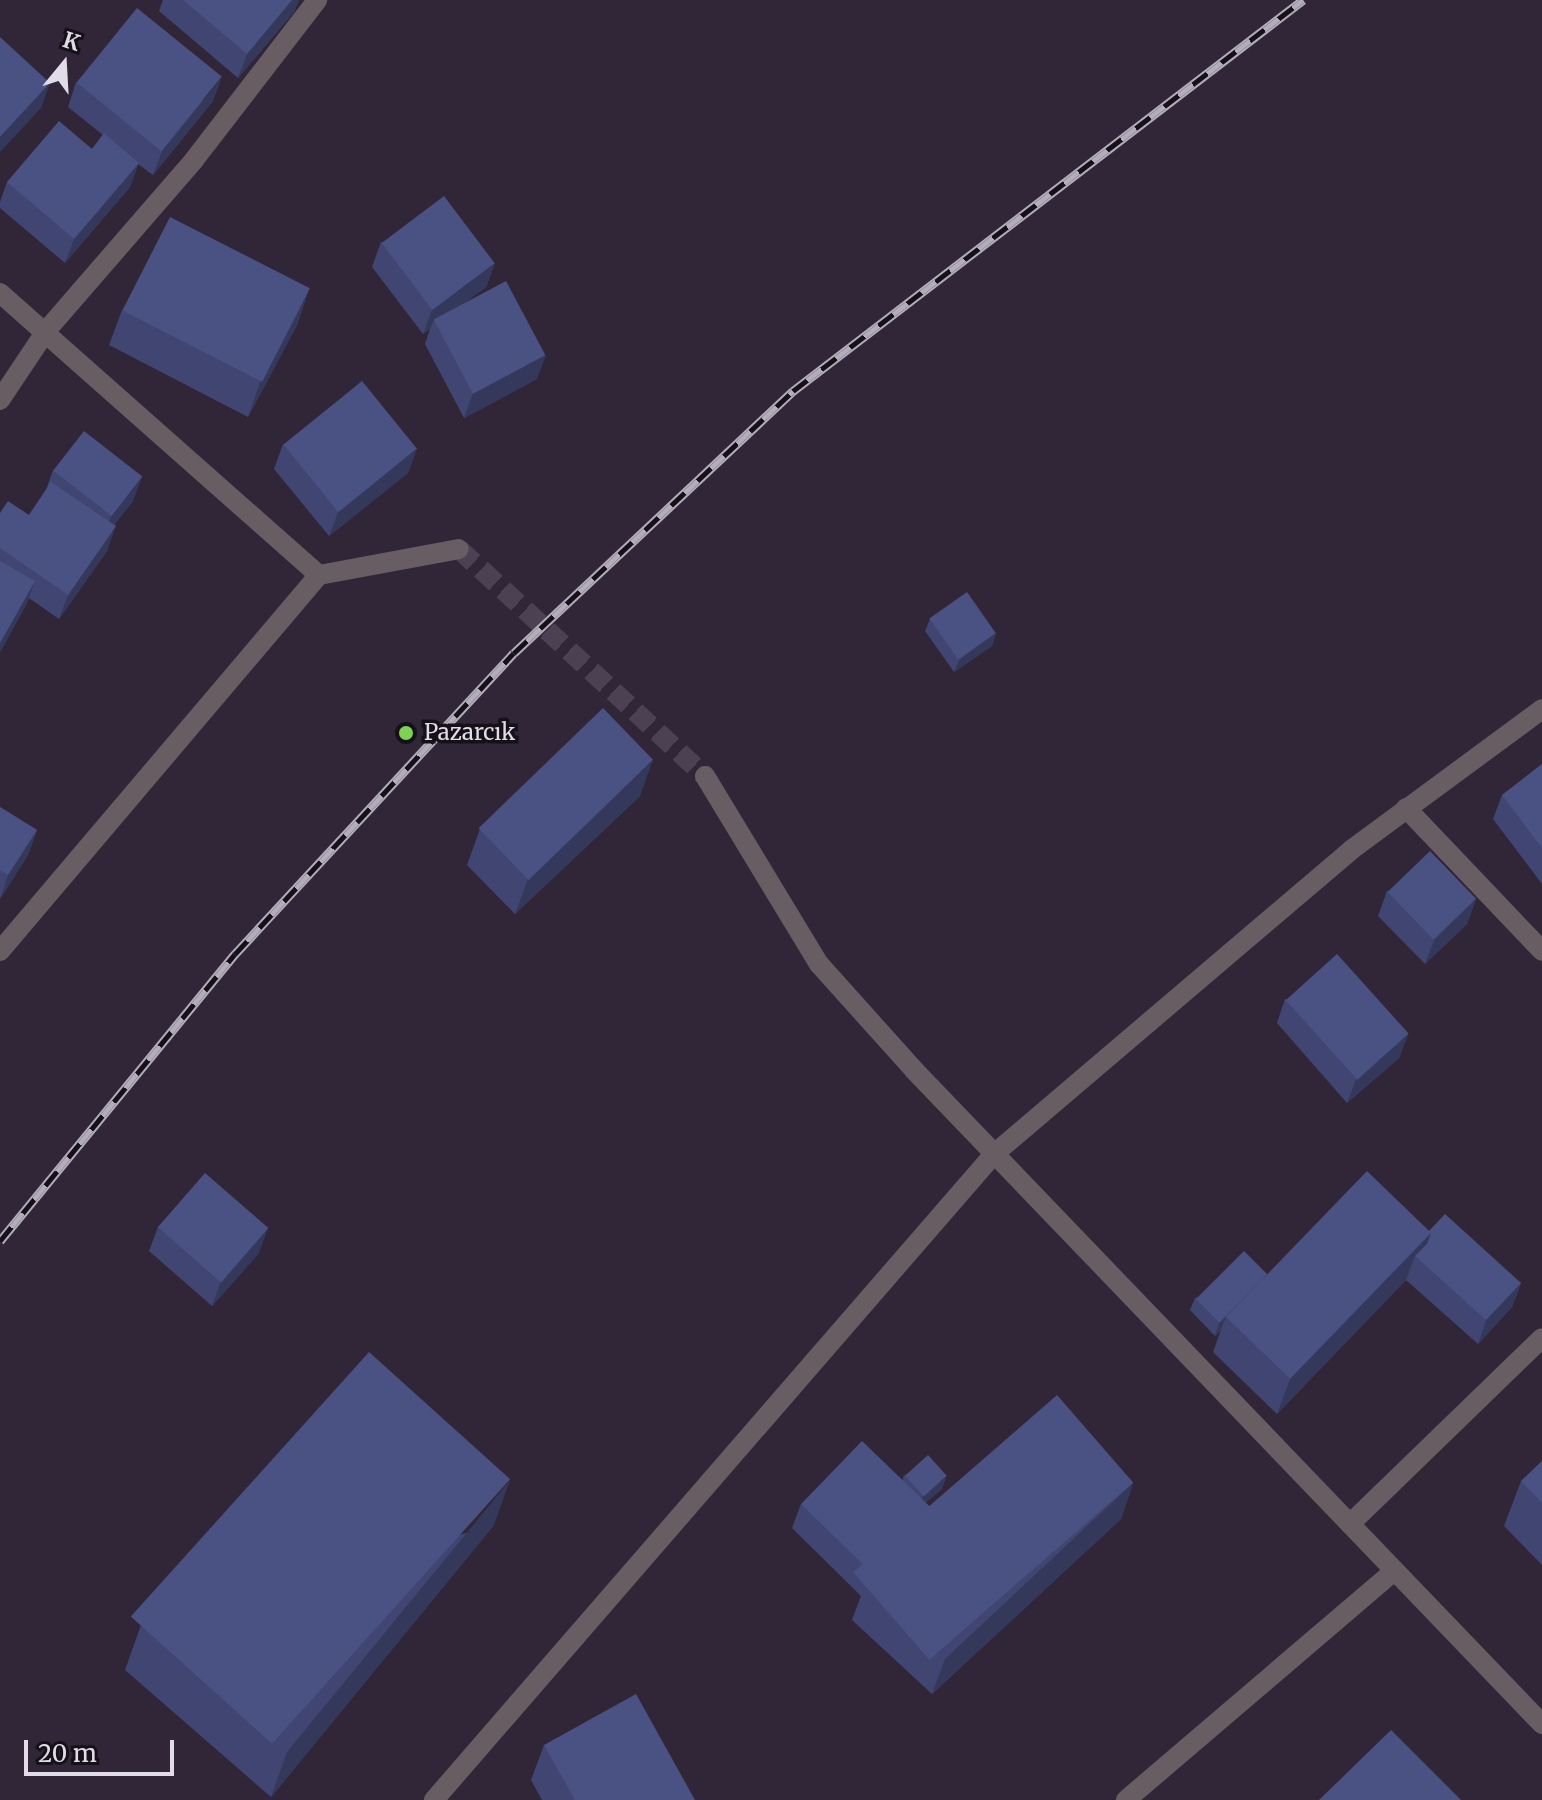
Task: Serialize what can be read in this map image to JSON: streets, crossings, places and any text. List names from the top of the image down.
{
  "places": ["Pazarcık"],
  "scale_bar": "20 m",
  "north": "top"
}
